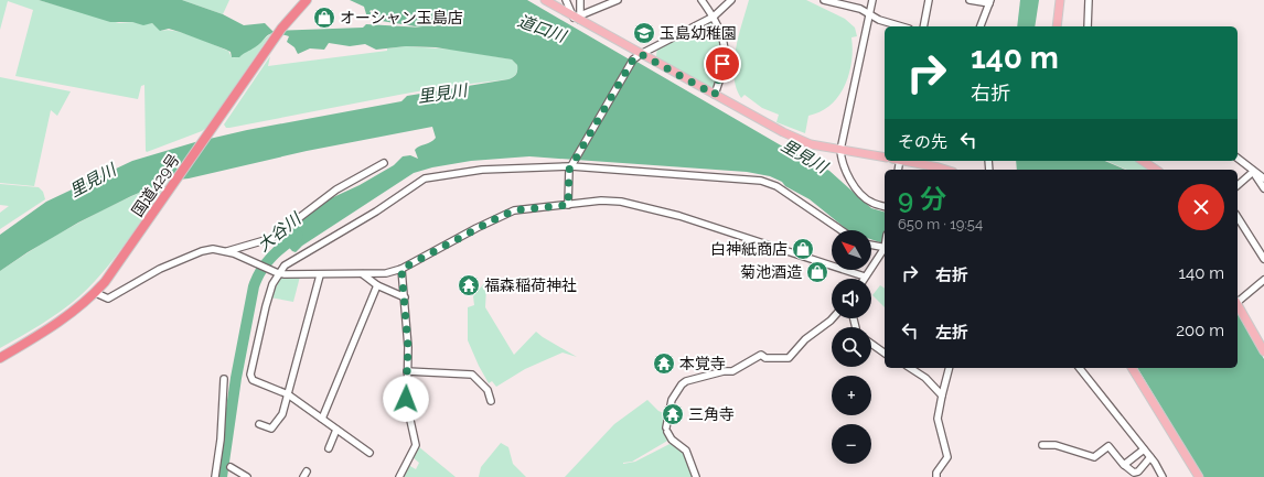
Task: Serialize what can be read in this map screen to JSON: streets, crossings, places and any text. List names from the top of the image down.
{
  "streets": {
    "highway": ["国道429号"]
  },
  "water": ["道口川", "里見川", "大谷川"],
  "places": {
    "shop": ["オーシャン玉島店", "白神紙商店", "菊池酒造"],
    "school or university": ["玉島幼稚園"],
    "temple": ["福森稲荷神社", "本覚寺", "三角寺"]
  },
  "north": "top left",
  "page": {
    "turn": ["140 m", "右折"],
    "then": "その先",
    "heading": ["9 分", "650 m · 19:54"],
    "map_buttons": ["+", "−"],
    "list": [
      {
        "name": "右折",
        "value": "140 m"
      },
      {
        "name": "左折",
        "value": "200 m"
      }
    ]
  }
}
